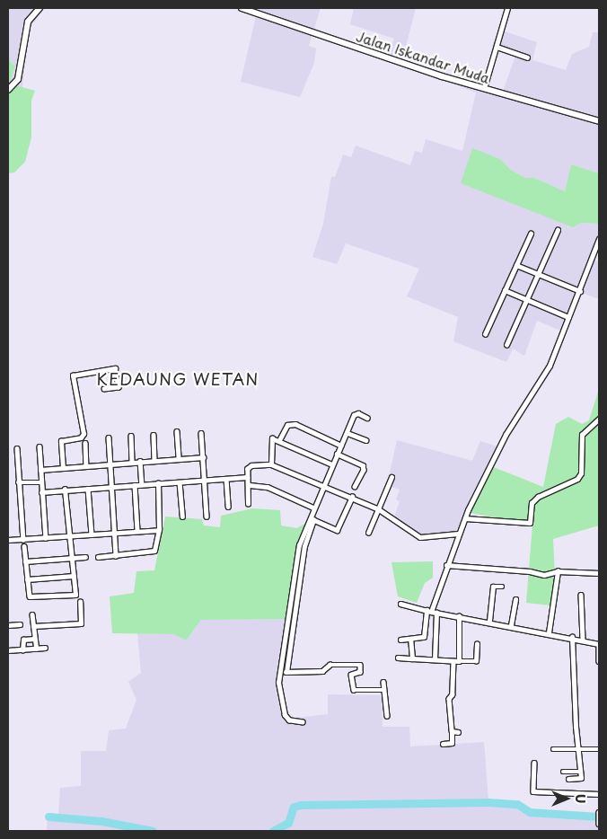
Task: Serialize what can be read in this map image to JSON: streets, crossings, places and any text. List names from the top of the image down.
{
  "streets": {
    "street": ["Jalan Iskandar Muda"]
  },
  "districts": ["KEDAUNG WETAN"],
  "north": "right"
}
